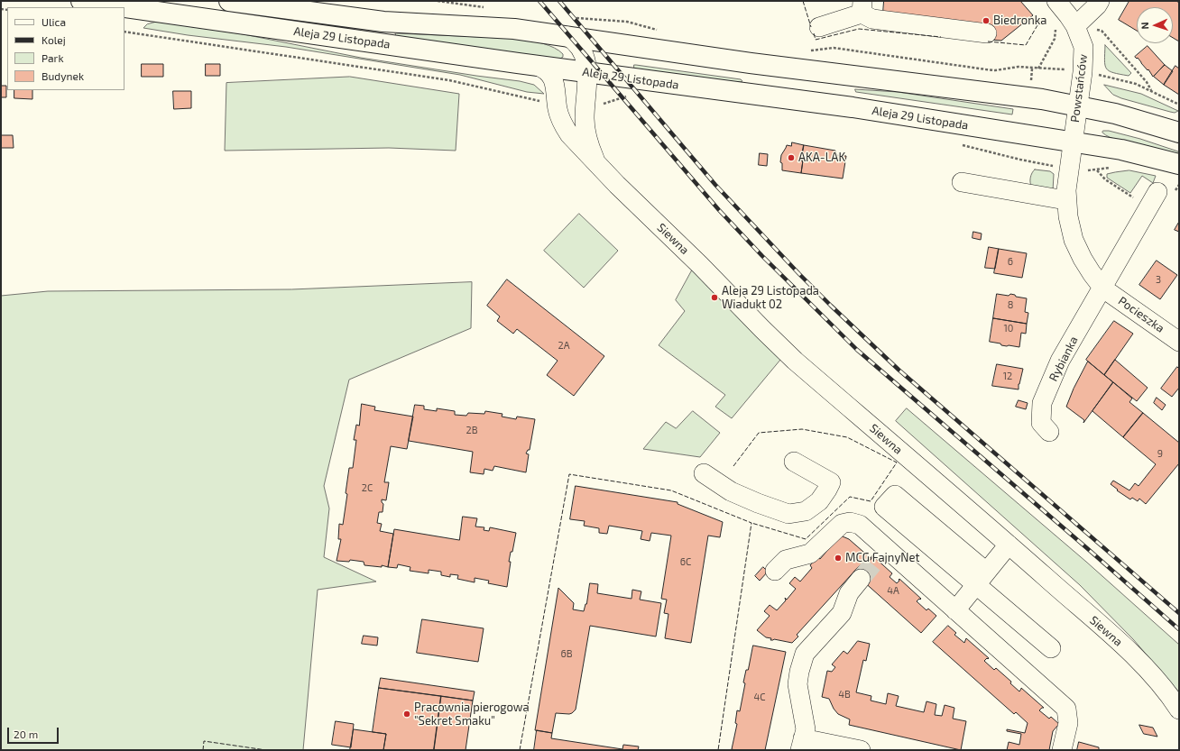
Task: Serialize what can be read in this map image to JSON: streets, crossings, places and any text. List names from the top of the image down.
{
  "streets": {
    "main road": ["Aleja 29 Listopada"],
    "street": [
      "Powstańców",
      "Siewna",
      "Pocieszka",
      "Rybianka"
    ]
  },
  "crossings": [
    ["Aleja 29 Listopada", "Powstańców"],
    ["Aleja 29 Listopada", "Siewna"],
    ["Pocieszka", "Rybianka"]
  ],
  "places": [
    "Biedronka",
    "AKA-LAK",
    "Aleja 29 Listopada Wiadukt 02",
    "MCG FajnyNet",
    "Pracownia pierogowa \"Sekret Smaku\""
  ],
  "house_numbers": [
    "6",
    "3",
    "8",
    "10",
    "2A",
    "12",
    "2B",
    "9",
    "2C",
    "6C",
    "4A",
    "6B",
    "4B",
    "4C"
  ],
  "legend": [
    "Ulica",
    "Kolej",
    "Park",
    "Budynek"
  ],
  "scale_bar": "20 m",
  "north": "left"
}
